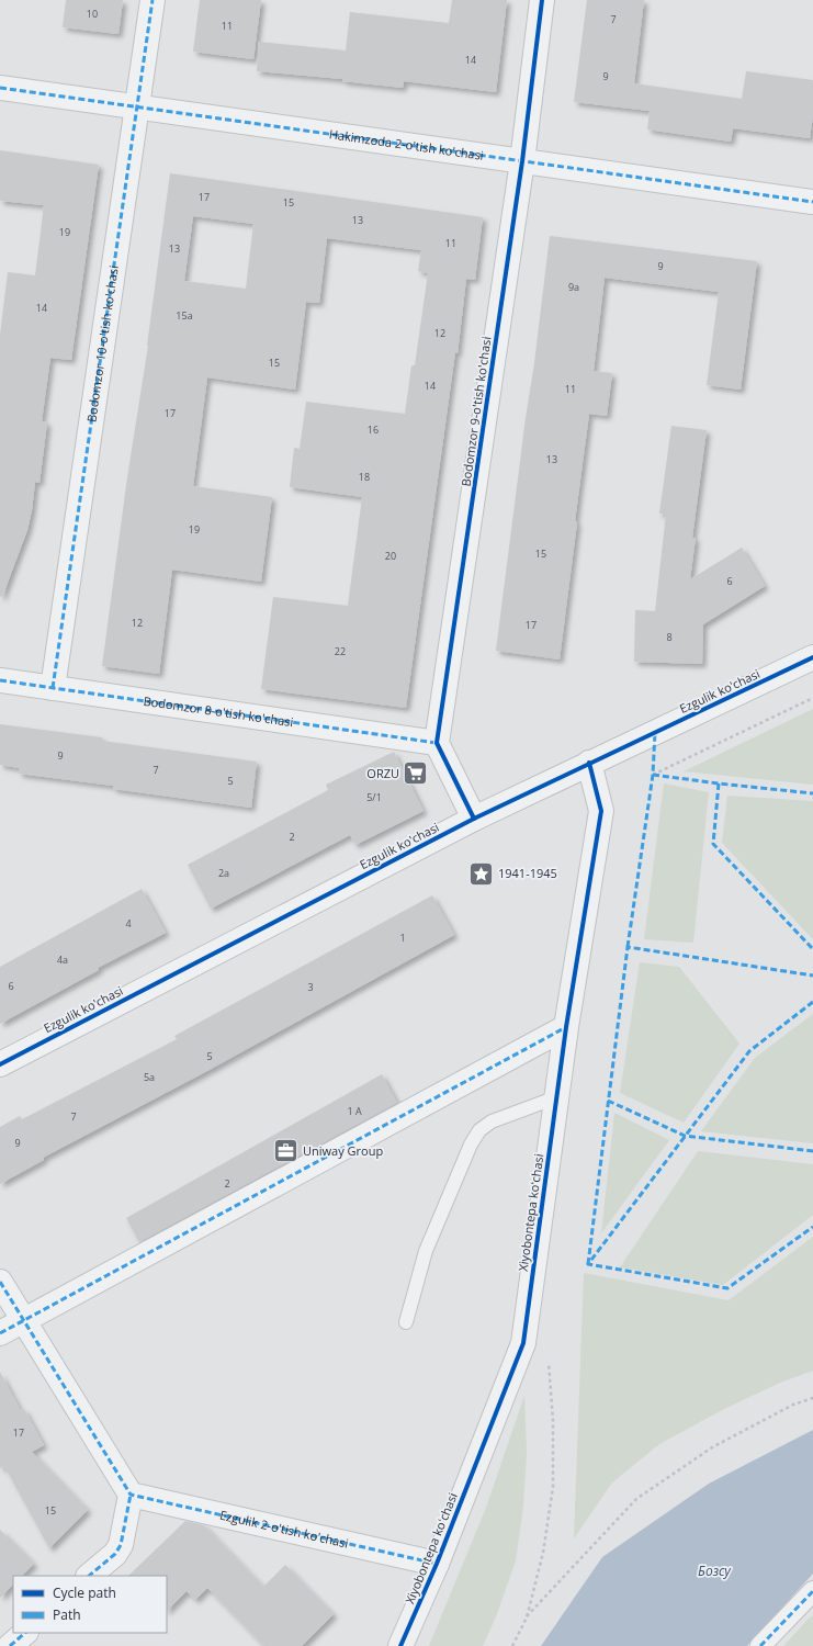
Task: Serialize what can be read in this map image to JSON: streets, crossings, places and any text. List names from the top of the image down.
{
  "streets": {
    "street": [
      "Hakimzoda 2-o'tish ko'chasi",
      "Bodomzor 10-o'tish ko'chasi",
      "Bodomzor 9-o'tish ko'chasi",
      "Ezgulik ko'chasi",
      "Bodomzor 8-o'tish ko'chasi",
      "Xiyobontepa koʻchasi",
      "Ezgulik 2-o'tish ko'chasi"
    ]
  },
  "crossings": [
    ["Hakimzoda 2-o'tish ko'chasi", "Bodomzor 10-o'tish ko'chasi"],
    ["Hakimzoda 2-o'tish ko'chasi", "Bodomzor 9-o'tish ko'chasi"],
    ["Bodomzor 10-o'tish ko'chasi", "Bodomzor 8-o'tish ko'chasi"],
    ["Bodomzor 9-o'tish ko'chasi", "Bodomzor 8-o'tish ko'chasi"],
    ["Ezgulik ko'chasi", "Xiyobontepa koʻchasi"],
    ["Xiyobontepa koʻchasi", "Ezgulik 2-o'tish ko'chasi"]
  ],
  "water": ["Бозсу"],
  "places": {
    "supermarket": ["ORZU"],
    "place": ["1941-1945"],
    "office": ["Uniway Group"]
  },
  "house_numbers": [
    "10",
    "7",
    "11",
    "14",
    "9",
    "17",
    "15",
    "13",
    "19",
    "11",
    "13",
    "9",
    "9a",
    "14",
    "15a",
    "12",
    "15",
    "14",
    "11",
    "17",
    "16",
    "13",
    "18",
    "19",
    "15",
    "20",
    "6",
    "12",
    "17",
    "8",
    "22",
    "9",
    "7",
    "5",
    "5/1",
    "2",
    "2a",
    "4",
    "1",
    "4a",
    "6",
    "3",
    "5",
    "5a",
    "1 А",
    "7",
    "9",
    "2",
    "17",
    "15"
  ],
  "legend": ["Cycle path", "Path"]
}
